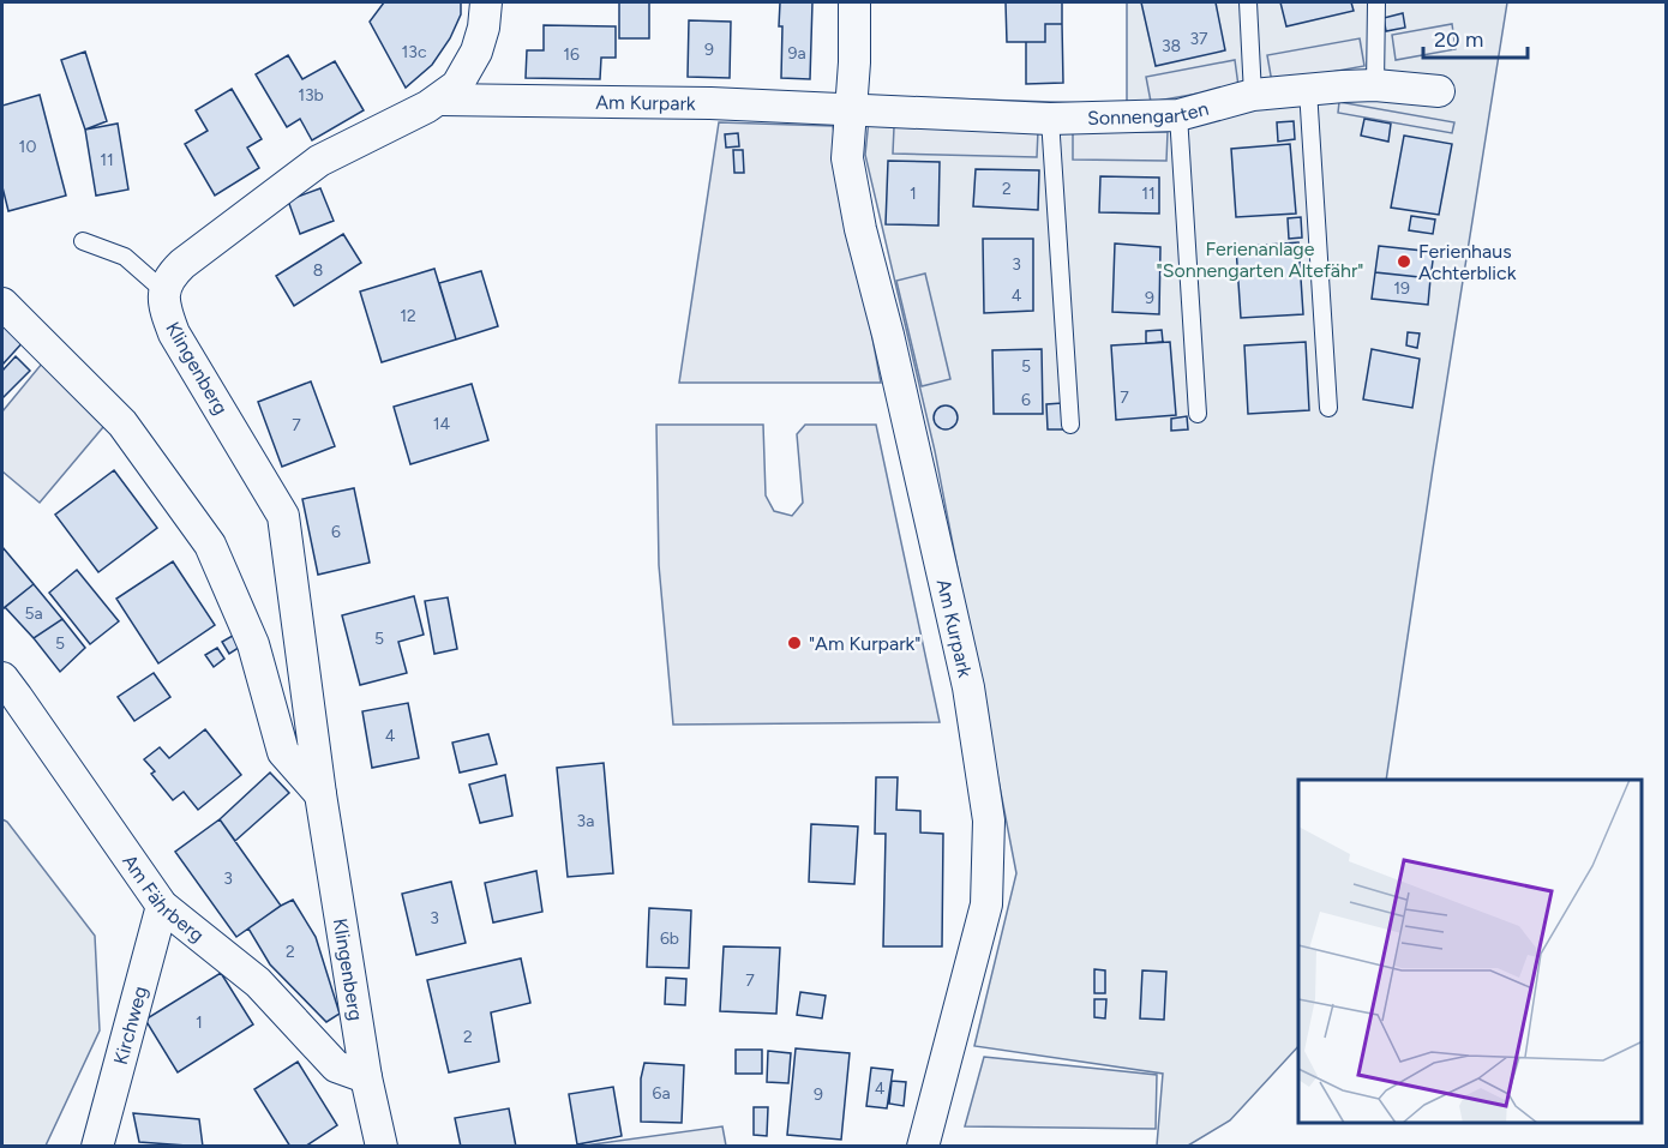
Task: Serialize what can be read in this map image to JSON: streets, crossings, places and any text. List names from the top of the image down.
{
  "streets": {
    "street": [
      "Am Kurpark",
      "Sonnengarten",
      "Klingenberg",
      "Am Fährberg",
      "Kirchweg"
    ]
  },
  "crossings": [
    ["Am Kurpark", "Sonnengarten"],
    ["Klingenberg", "Am Fährberg"],
    ["Am Fährberg", "Kirchweg"]
  ],
  "parks": ["Ferienanlage \"Sonnengarten Altefähr\""],
  "places": ["Ferienhaus Achterblick", "\"Am Kurpark\""],
  "house_numbers": [
    "37",
    "38",
    "9",
    "13c",
    "9a",
    "16",
    "13b",
    "10",
    "11",
    "2",
    "1",
    "11",
    "3",
    "8",
    "19",
    "4",
    "9",
    "12",
    "5",
    "7",
    "6",
    "14",
    "7",
    "6",
    "5a",
    "5",
    "5",
    "4",
    "3a",
    "3",
    "3",
    "6b",
    "2",
    "7",
    "1",
    "2",
    "4",
    "6a",
    "9"
  ],
  "scale_bar": "20 m"
}
